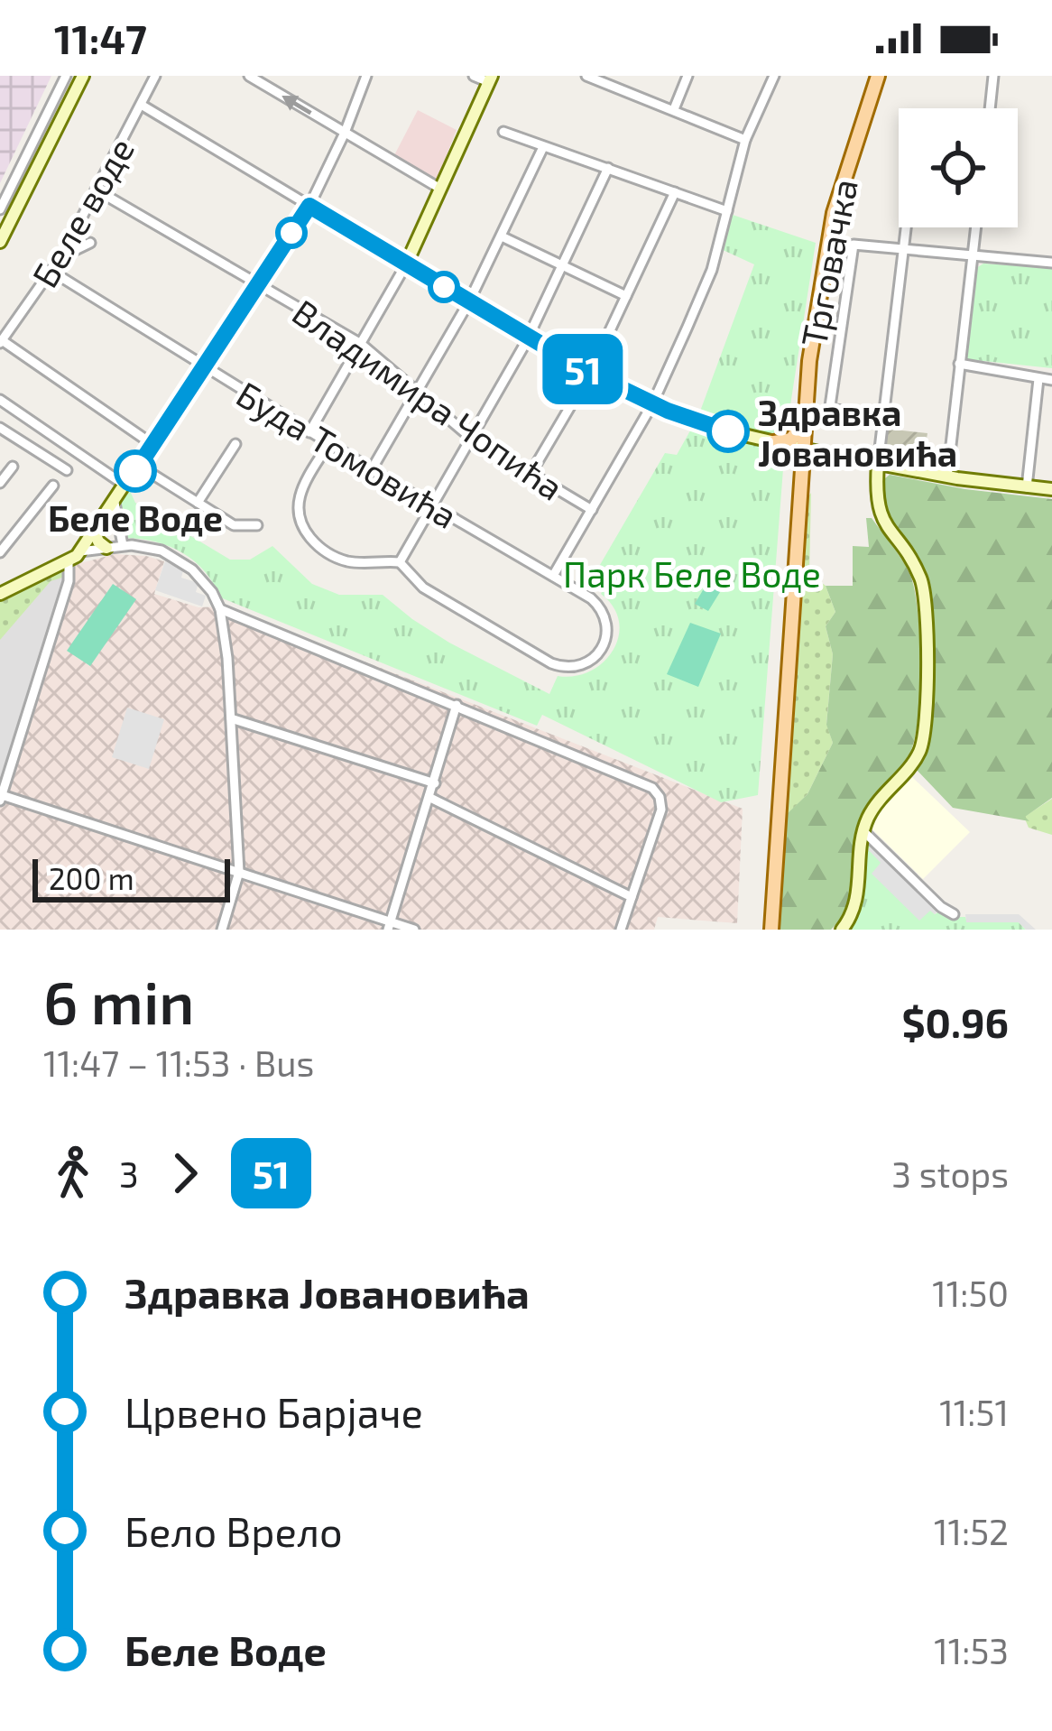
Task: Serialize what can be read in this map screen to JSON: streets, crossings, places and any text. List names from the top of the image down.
{
  "streets": {
    "main road": ["Трговачка"],
    "street": ["Беле воде", "Владимира Чопића", "Буда Томовића"]
  },
  "crossings": [
    ["Беле воде", "Владимира Чопића"],
    ["Беле воде", "Буда Томовића"]
  ],
  "parks": ["Парк Беле Воде"],
  "places": ["Здравка Јовановића", "Беле Воде"],
  "lines": ["bus line 51"],
  "scale_bar": "200 m",
  "page": {
    "status": "11:47",
    "on_map": "51",
    "scale": "200 m",
    "heading": ["6 min", "11:47 – 11:53 · Bus", "$0.96"],
    "legs": ["3", "51", "3 stops"],
    "list": [
      {
        "name": "Здравка Јовановића",
        "value": "11:50"
      },
      {
        "name": "Црвено Барјаче",
        "value": "11:51"
      },
      {
        "name": "Бело Врело",
        "value": "11:52"
      },
      {
        "name": "Беле Воде",
        "value": "11:53"
      }
    ]
  }
}
